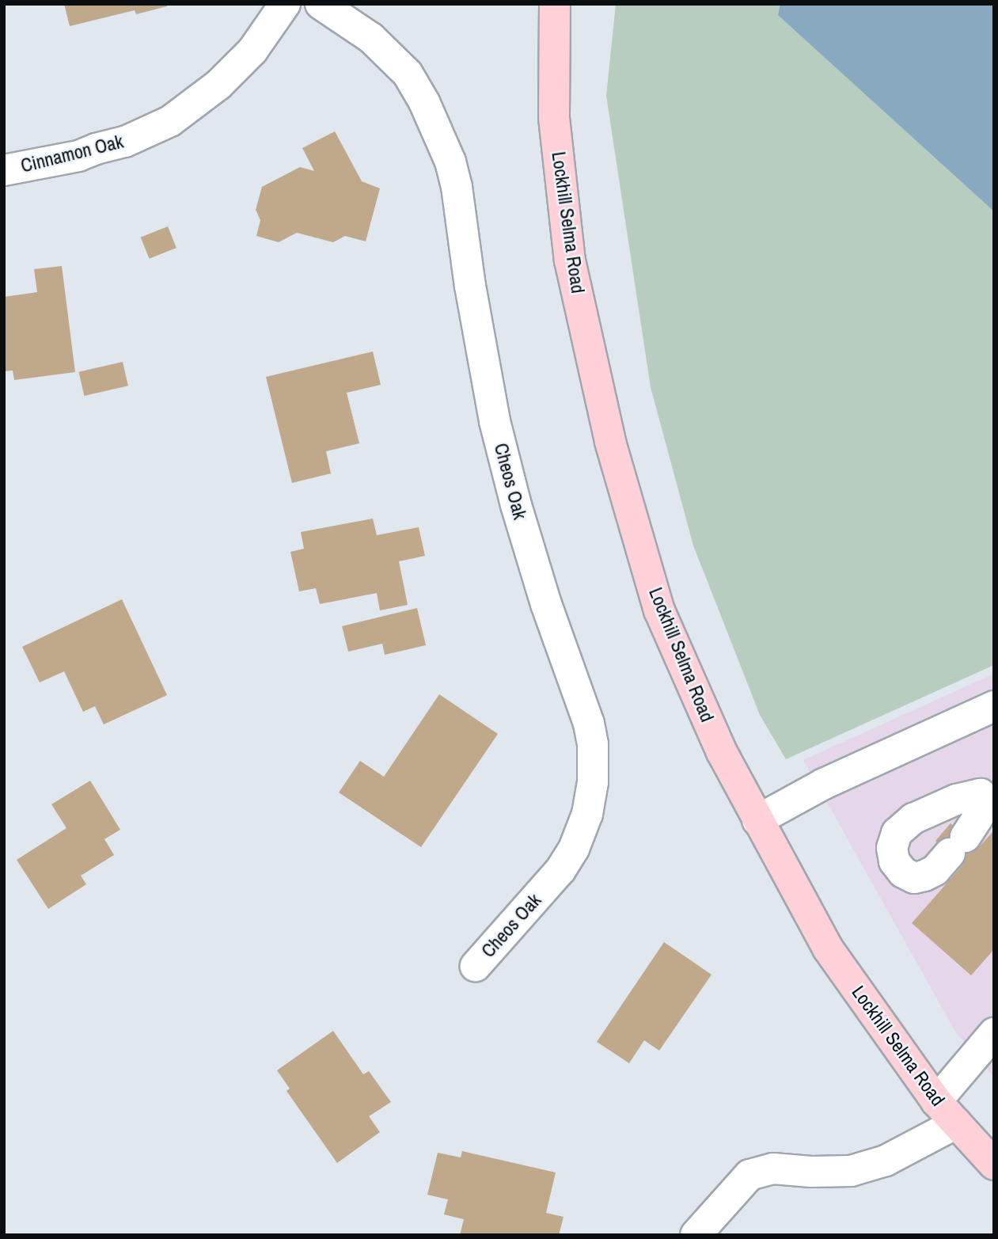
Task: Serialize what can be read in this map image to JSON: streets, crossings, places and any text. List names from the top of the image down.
{
  "streets": {
    "main road": ["Lockhill Selma Road"],
    "street": ["Cinnamon Oak", "Cheos Oak"]
  }
}
